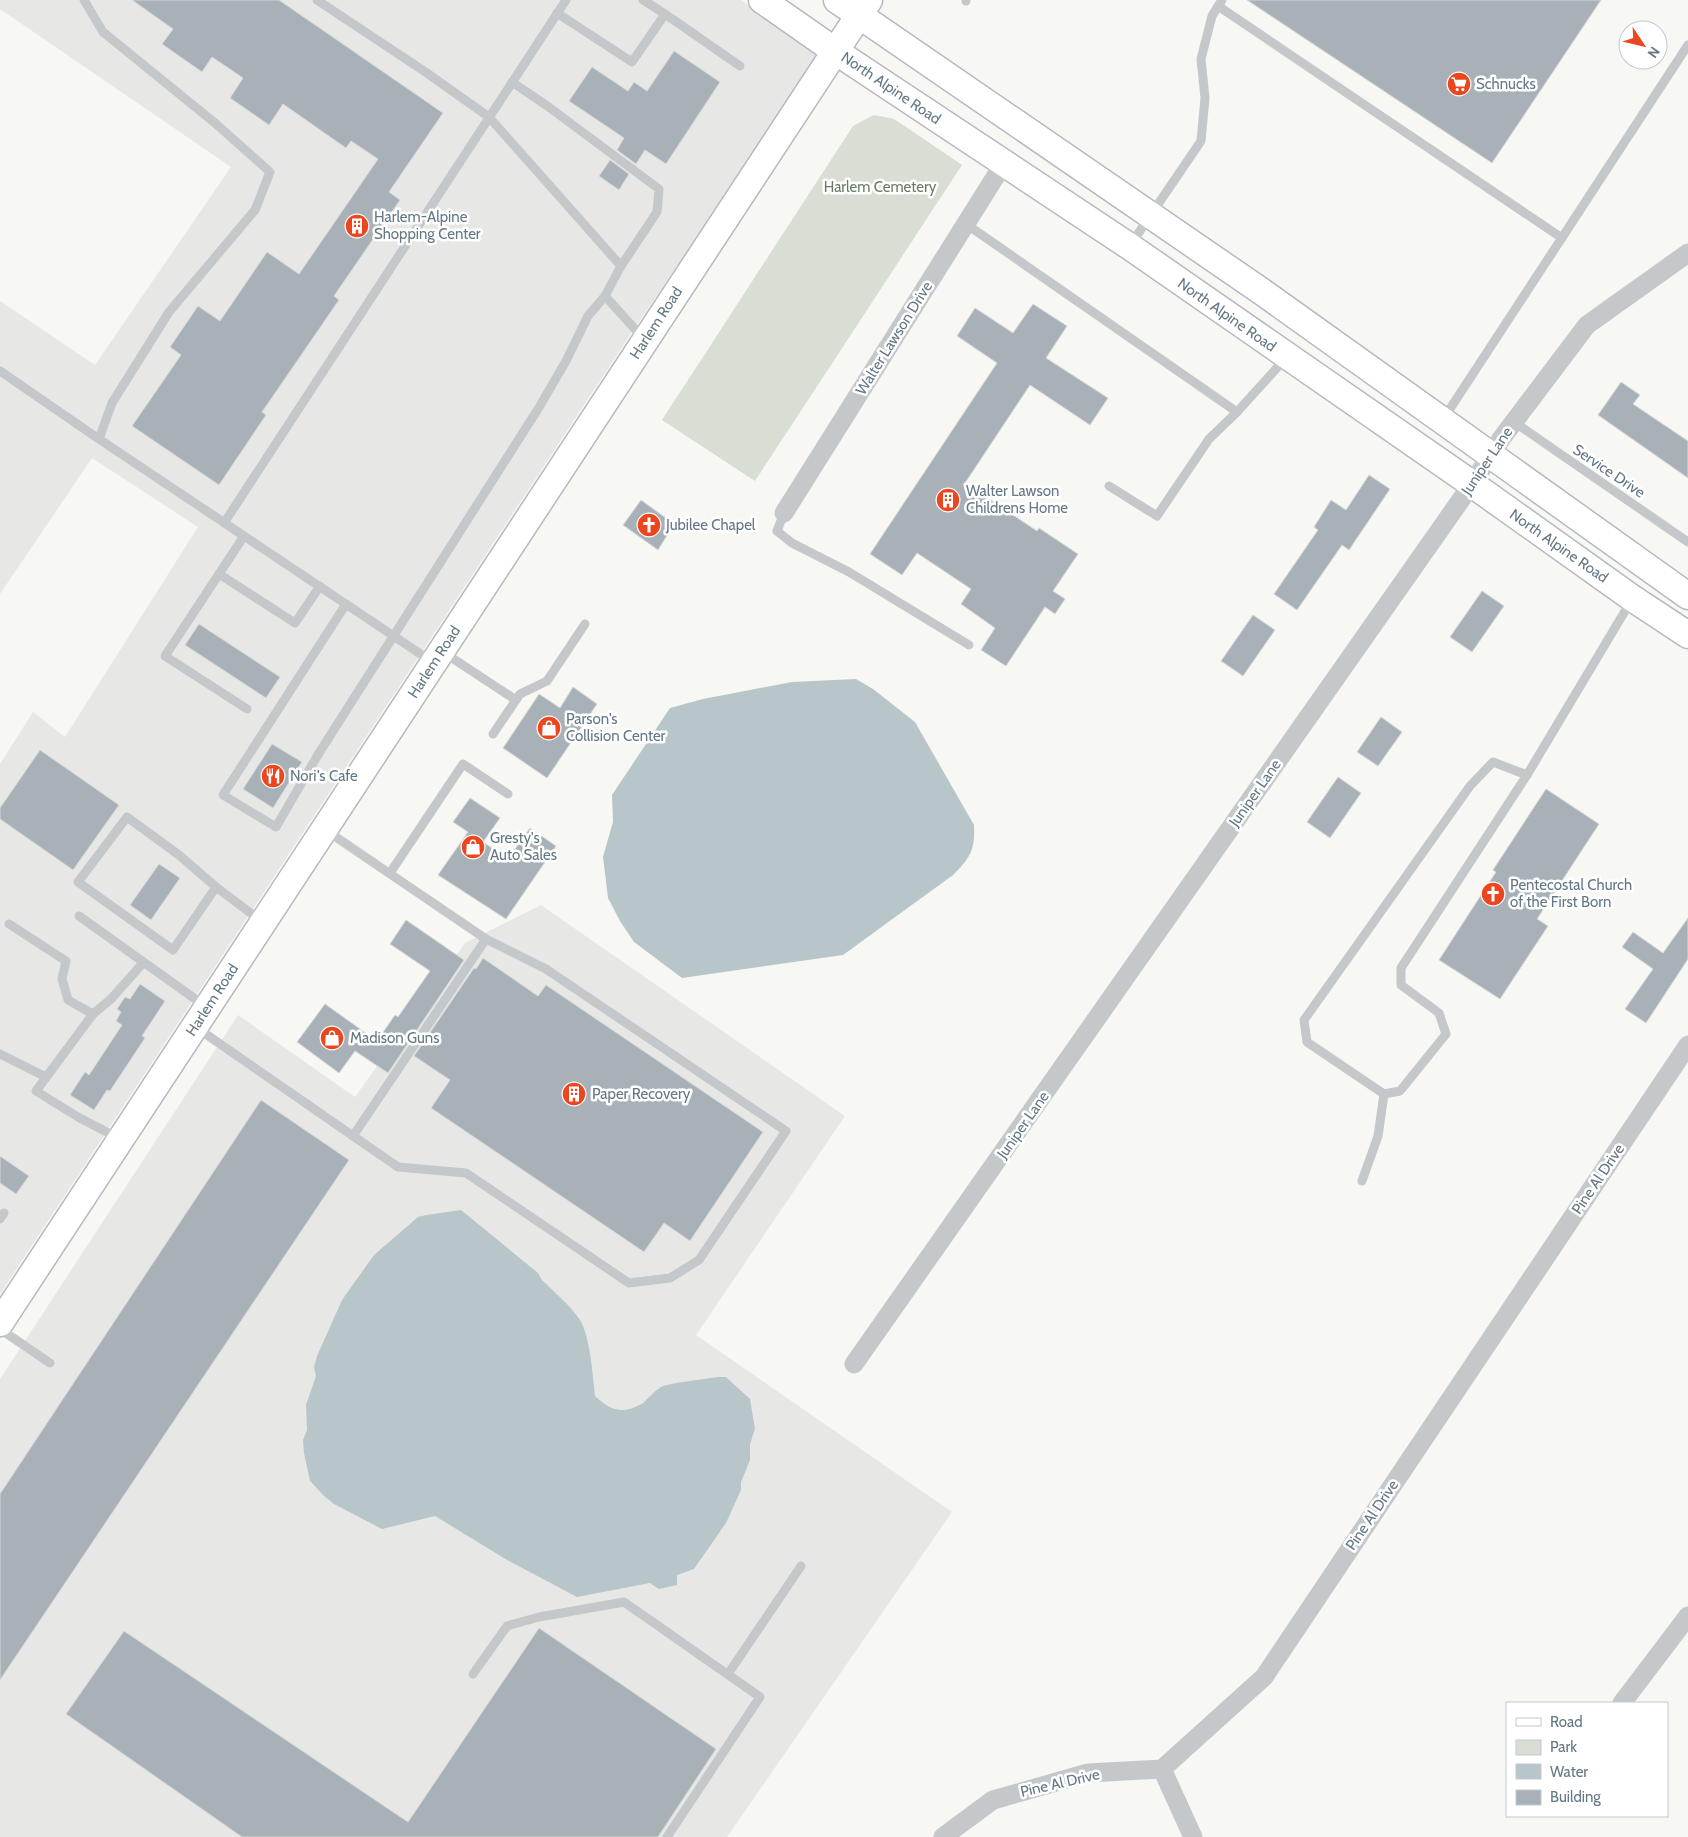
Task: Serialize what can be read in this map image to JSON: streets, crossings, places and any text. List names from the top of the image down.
{
  "streets": {
    "main road": ["North Alpine Road", "Harlem Road"],
    "street": ["Walter Lawson Drive", "Juniper Lane", "Pine Al Drive"],
    "lane": ["Service Drive"]
  },
  "crossings": [
    ["North Alpine Road", "Harlem Road"],
    ["North Alpine Road", "Walter Lawson Drive"],
    ["North Alpine Road", "Juniper Lane"],
    ["Juniper Lane", "Service Drive"]
  ],
  "parks": ["Harlem Cemetery"],
  "places": {
    "supermarket": ["Schnucks"],
    "building": ["Harlem-Alpine Shopping Center", "Walter Lawson Childrens Home", "Paper Recovery"],
    "church": ["Jubilee Chapel", "Pentecostal Church of the First Born"],
    "shop": ["Parson's Collision Center", "Gresty's Auto Sales", "Madison Guns"],
    "restaurant": ["Nori's Cafe"]
  },
  "legend": [
    "Road",
    "Park",
    "Water",
    "Building"
  ],
  "north": "bottom right"
}
